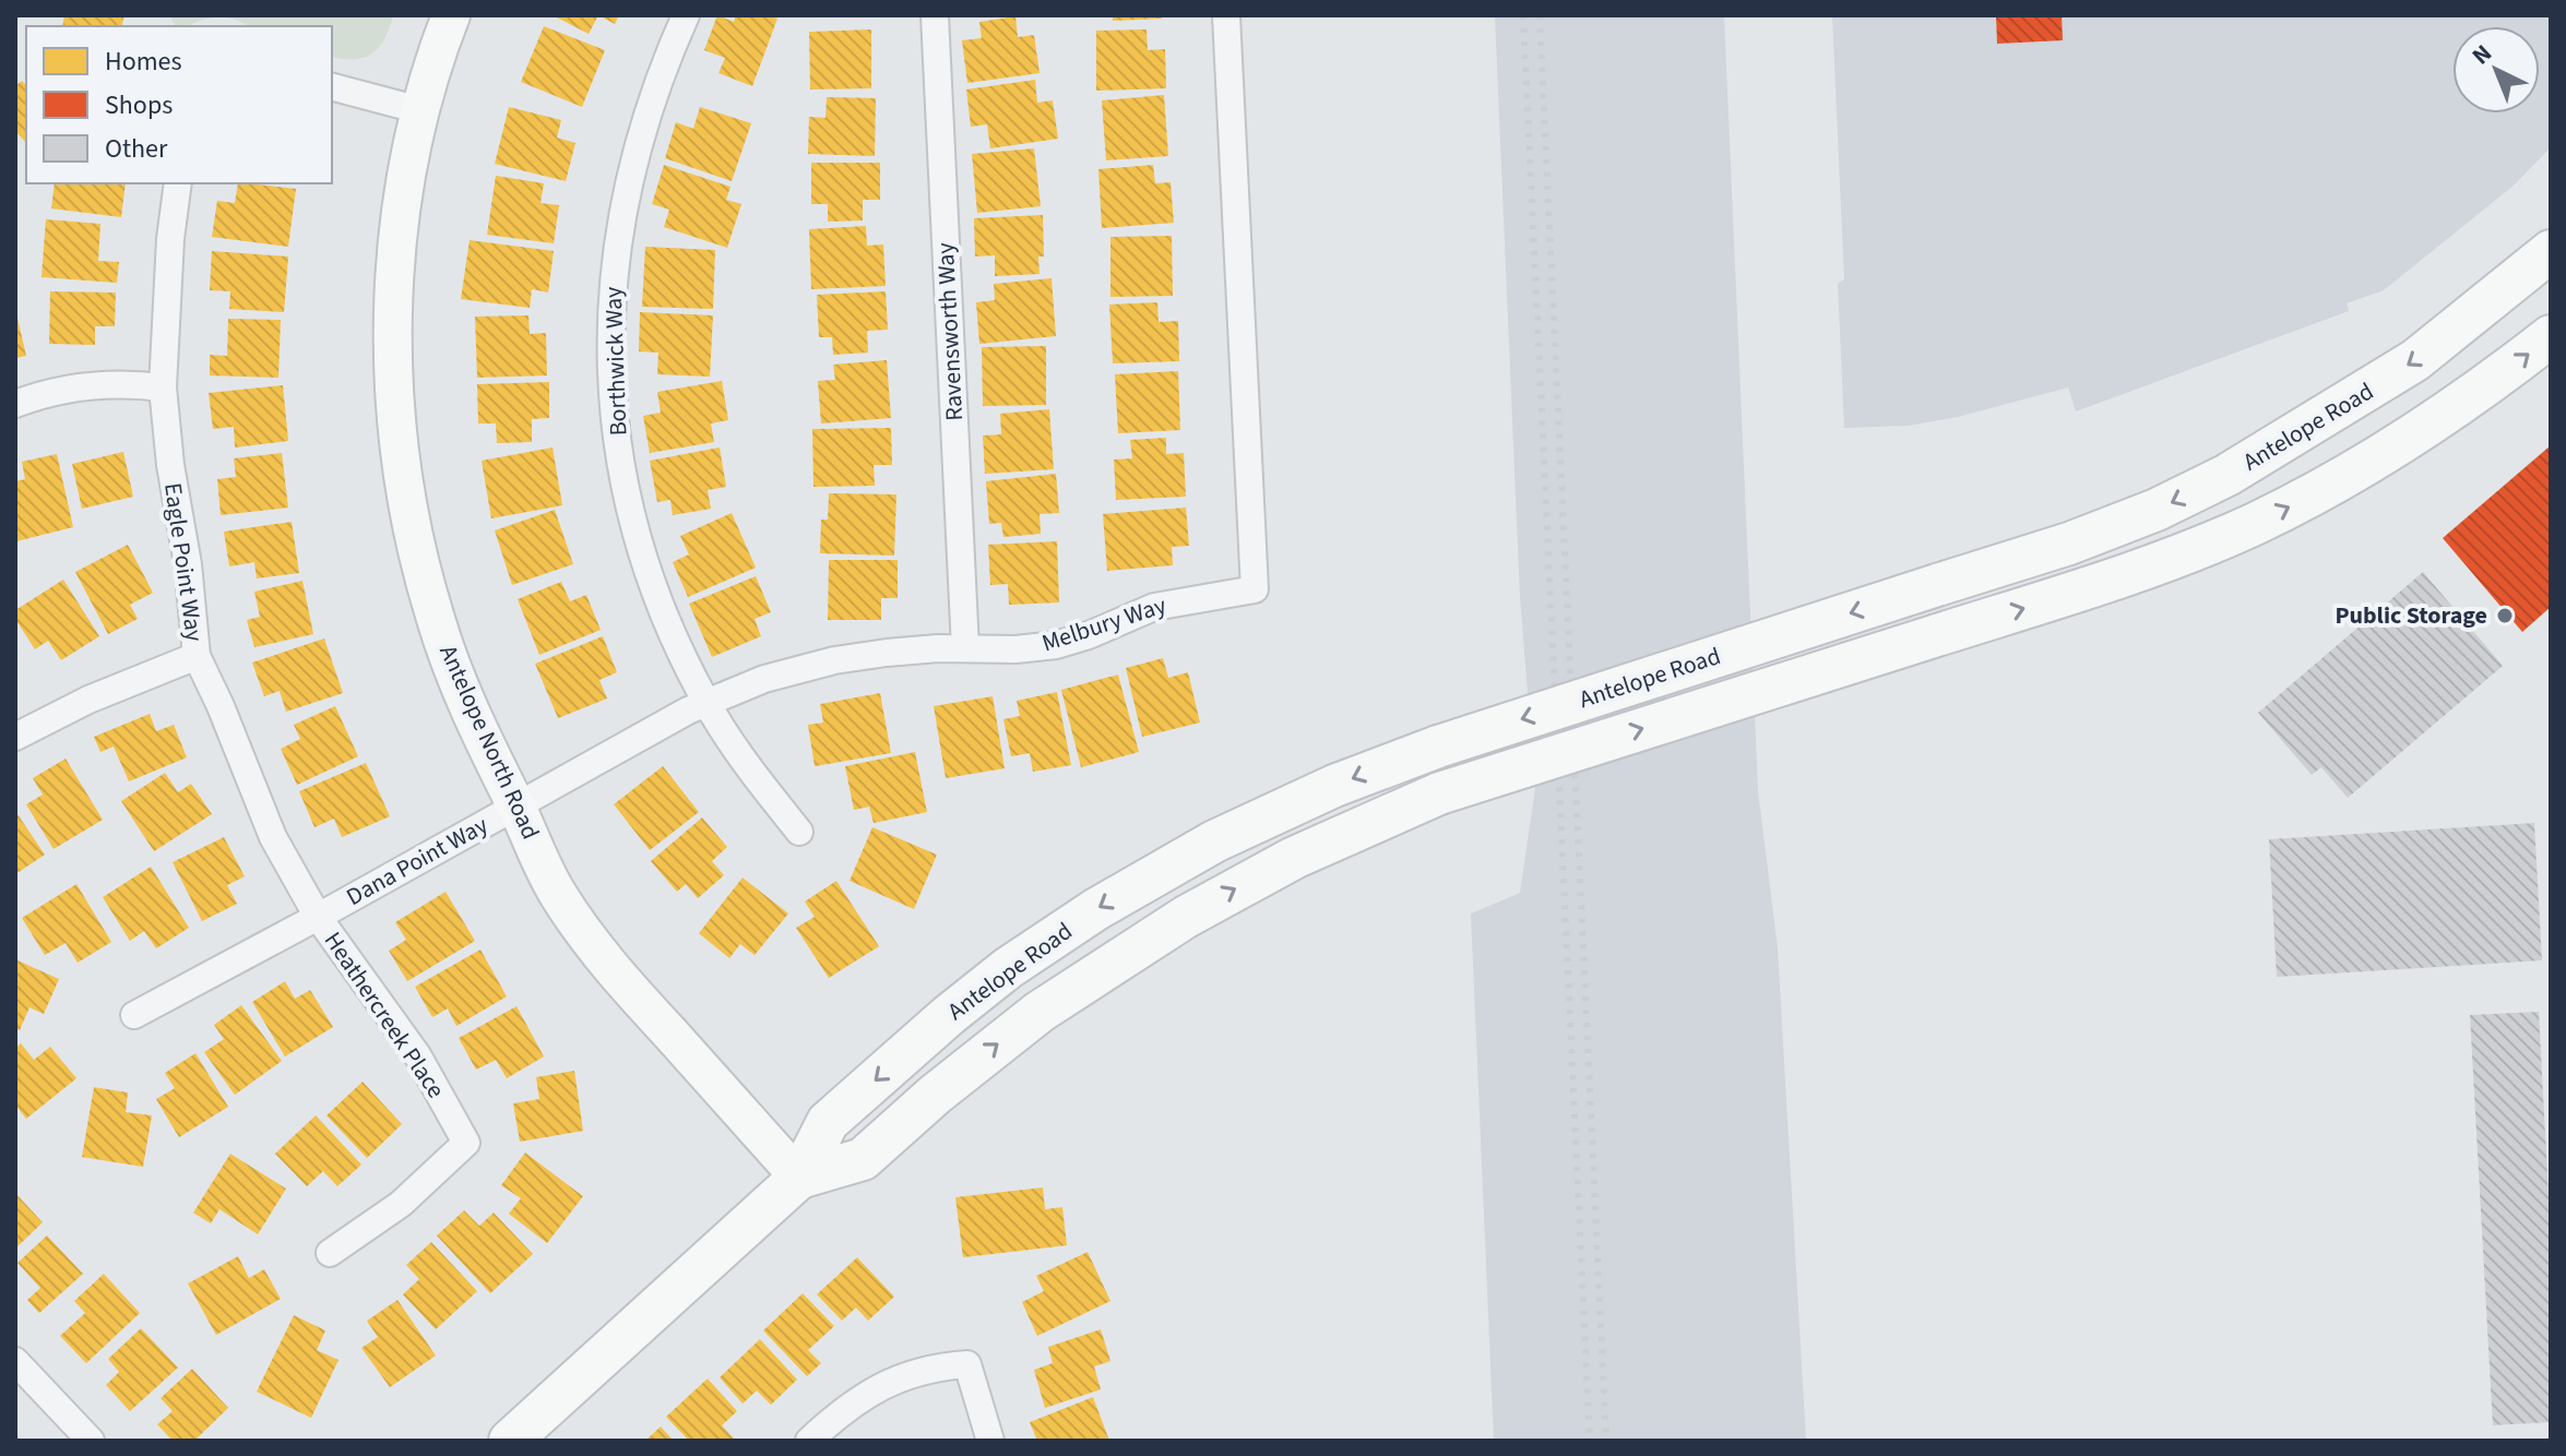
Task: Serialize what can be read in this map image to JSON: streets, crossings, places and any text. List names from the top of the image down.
{
  "streets": {
    "main road": ["Antelope Road", "Antelope North Road"],
    "street": [
      "Ravensworth Way",
      "Borthwick Way",
      "Eagle Point Way",
      "Melbury Way",
      "Dana Point Way",
      "Heathercreek Place"
    ]
  },
  "crossings": [
    ["Ravensworth Way", "Melbury Way"],
    ["Borthwick Way", "Melbury Way"],
    ["Antelope Road", "Antelope North Road"],
    ["Eagle Point Way", "Dana Point Way"],
    ["Eagle Point Way", "Heathercreek Place"],
    ["Melbury Way", "Antelope North Road"],
    ["Melbury Way", "Dana Point Way"],
    ["Antelope North Road", "Dana Point Way"],
    ["Dana Point Way", "Heathercreek Place"]
  ],
  "places": ["Public Storage"],
  "legend": ["Homes", "Shops", "Other"],
  "north": "top left"
}
